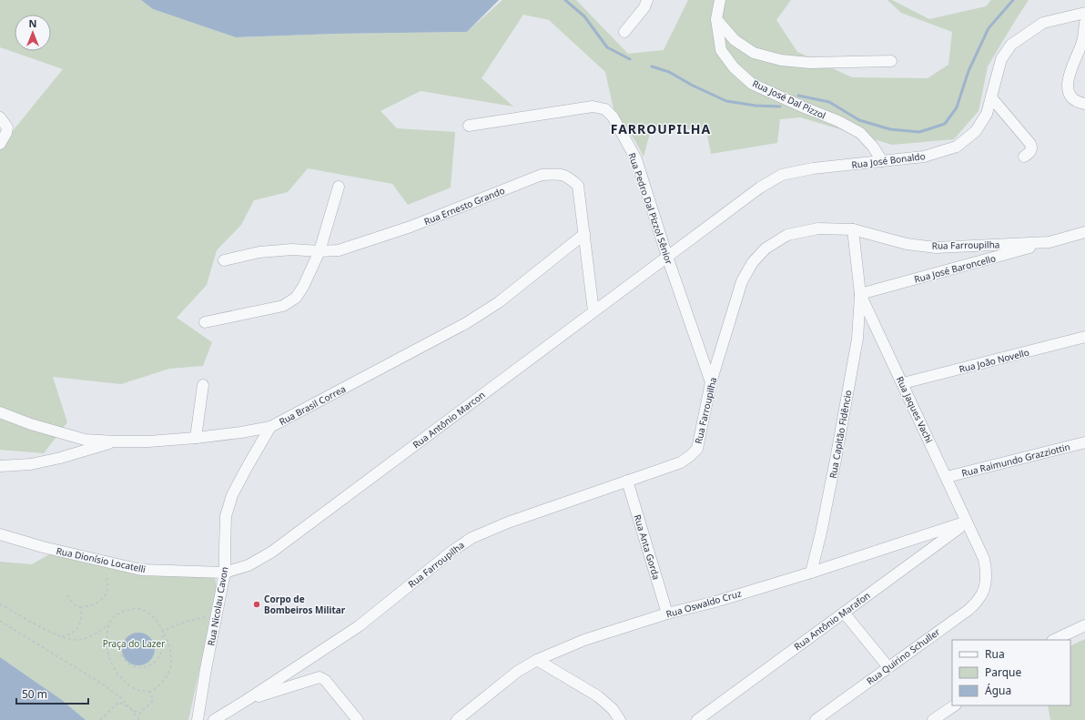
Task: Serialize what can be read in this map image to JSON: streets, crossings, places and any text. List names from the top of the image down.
{
  "streets": {
    "street": [
      "Rua José Dal Pizzol",
      "Rua José Bonaldo",
      "Rua Ernesto Grando",
      "Rua Pedro Dal Pizzol Sênior",
      "Rua Farroupilha",
      "Rua José Baroncello",
      "Rua João Novello",
      "Rua Brasil Correa",
      "Rua Jaques Vachi",
      "Rua Antônio Marcon",
      "Rua Capitão Fidêncio",
      "Rua Raimundo Grazziottin",
      "Rua Anta Gorda",
      "Rua Dionísio Locatelli",
      "Rua Oswaldo Cruz",
      "Rua Nicolau Cavon",
      "Rua Antônio Marafon",
      "Rua Quirino Schuller"
    ]
  },
  "crossings": [
    ["Rua José Dal Pizzol", "Rua José Bonaldo"],
    ["Rua José Bonaldo", "Rua Pedro Dal Pizzol Sênior"],
    ["Rua José Bonaldo", "Rua Antônio Marcon"],
    ["Rua Ernesto Grando", "Rua Brasil Correa"],
    ["Rua Ernesto Grando", "Rua Antônio Marcon"],
    ["Rua Pedro Dal Pizzol Sênior", "Rua Farroupilha"],
    ["Rua Pedro Dal Pizzol Sênior", "Rua Antônio Marcon"],
    ["Rua Farroupilha", "Rua José Baroncello"],
    ["Rua Farroupilha", "Rua Jaques Vachi"],
    ["Rua Farroupilha", "Rua Anta Gorda"],
    ["Rua José Baroncello", "Rua Jaques Vachi"],
    ["Rua José Baroncello", "Rua Capitão Fidêncio"],
    ["Rua João Novello", "Rua Jaques Vachi"],
    ["Rua Brasil Correa", "Rua Nicolau Cavon"],
    ["Rua Jaques Vachi", "Rua Capitão Fidêncio"],
    ["Rua Jaques Vachi", "Rua Raimundo Grazziottin"],
    ["Rua Jaques Vachi", "Rua Oswaldo Cruz"],
    ["Rua Jaques Vachi", "Rua Antônio Marafon"],
    ["Rua Jaques Vachi", "Rua Quirino Schuller"],
    ["Rua Antônio Marcon", "Rua Dionísio Locatelli"],
    ["Rua Antônio Marcon", "Rua Nicolau Cavon"],
    ["Rua Capitão Fidêncio", "Rua Oswaldo Cruz"],
    ["Rua Anta Gorda", "Rua Oswaldo Cruz"],
    ["Rua Dionísio Locatelli", "Rua Nicolau Cavon"],
    ["Rua Oswaldo Cruz", "Rua Antônio Marafon"]
  ],
  "districts": ["FARROUPILHA"],
  "parks": ["Praça do Lazer"],
  "places": ["Corpo de Bombeiros Militar"],
  "legend": ["Rua", "Parque", "Água"],
  "scale_bar": "50 m",
  "north": "top"
}
